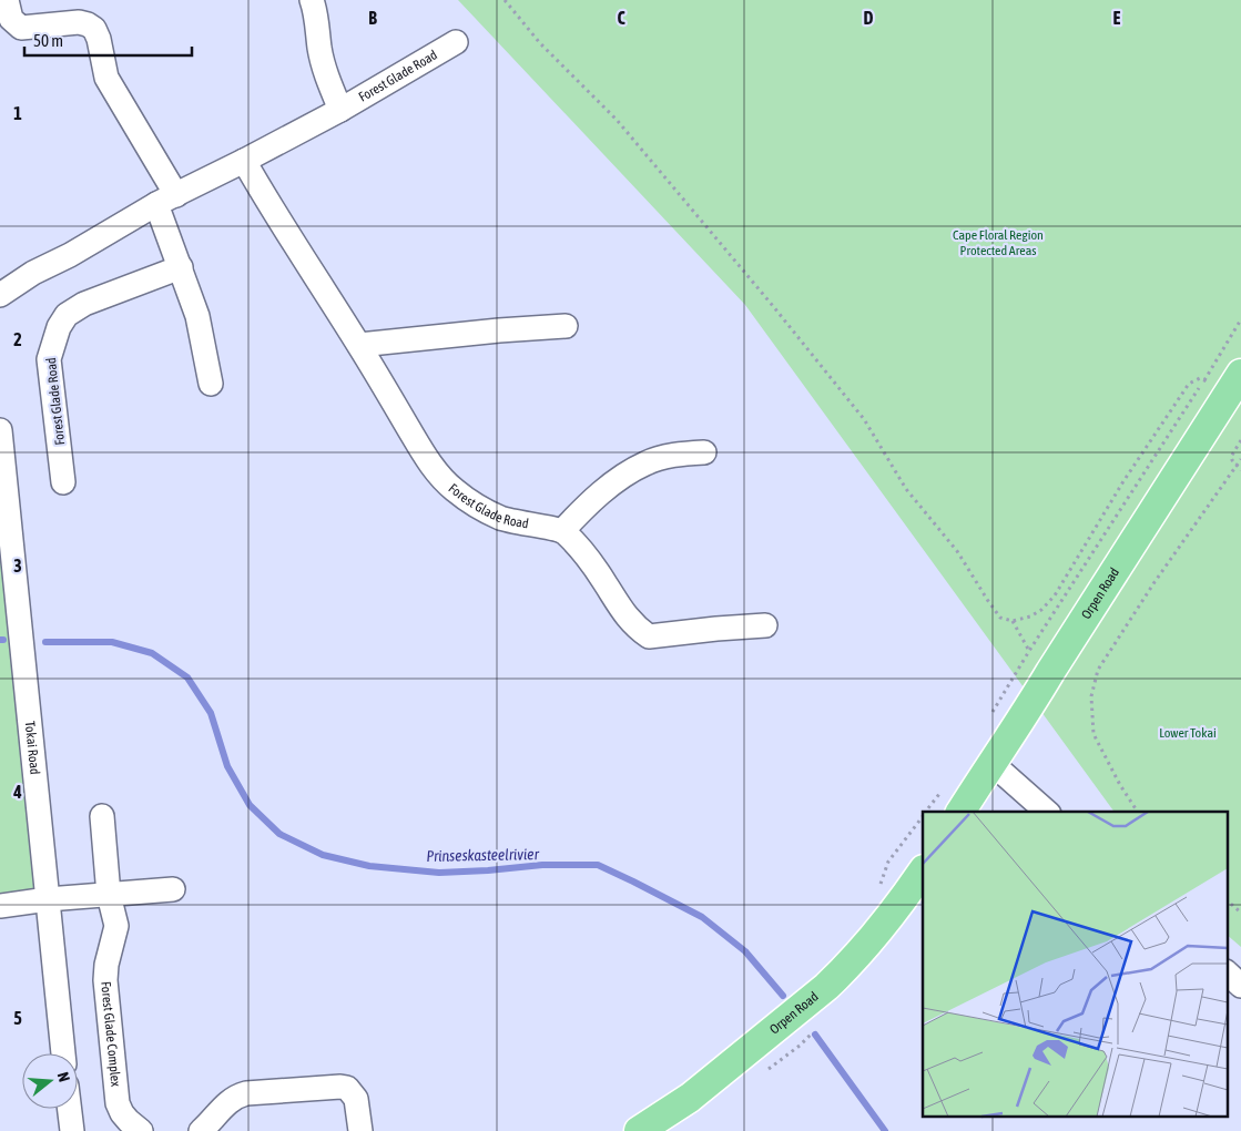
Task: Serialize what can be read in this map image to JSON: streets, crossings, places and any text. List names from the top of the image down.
{
  "streets": {
    "main road": ["Orpen Road"],
    "street": ["Forest Glade Road", "Tokai Road", "Forest Glade Complex"]
  },
  "water": ["Prinseskasteelrivier"],
  "parks": ["Cape Floral Region Protected Areas", "Lower Tokai"],
  "scale_bar": "50 m",
  "north": "right",
  "grid": {
    "columns": [
      "B",
      "C",
      "D",
      "E"
    ],
    "rows": [
      "1",
      "2",
      "3",
      "4",
      "5"
    ]
  }
}
